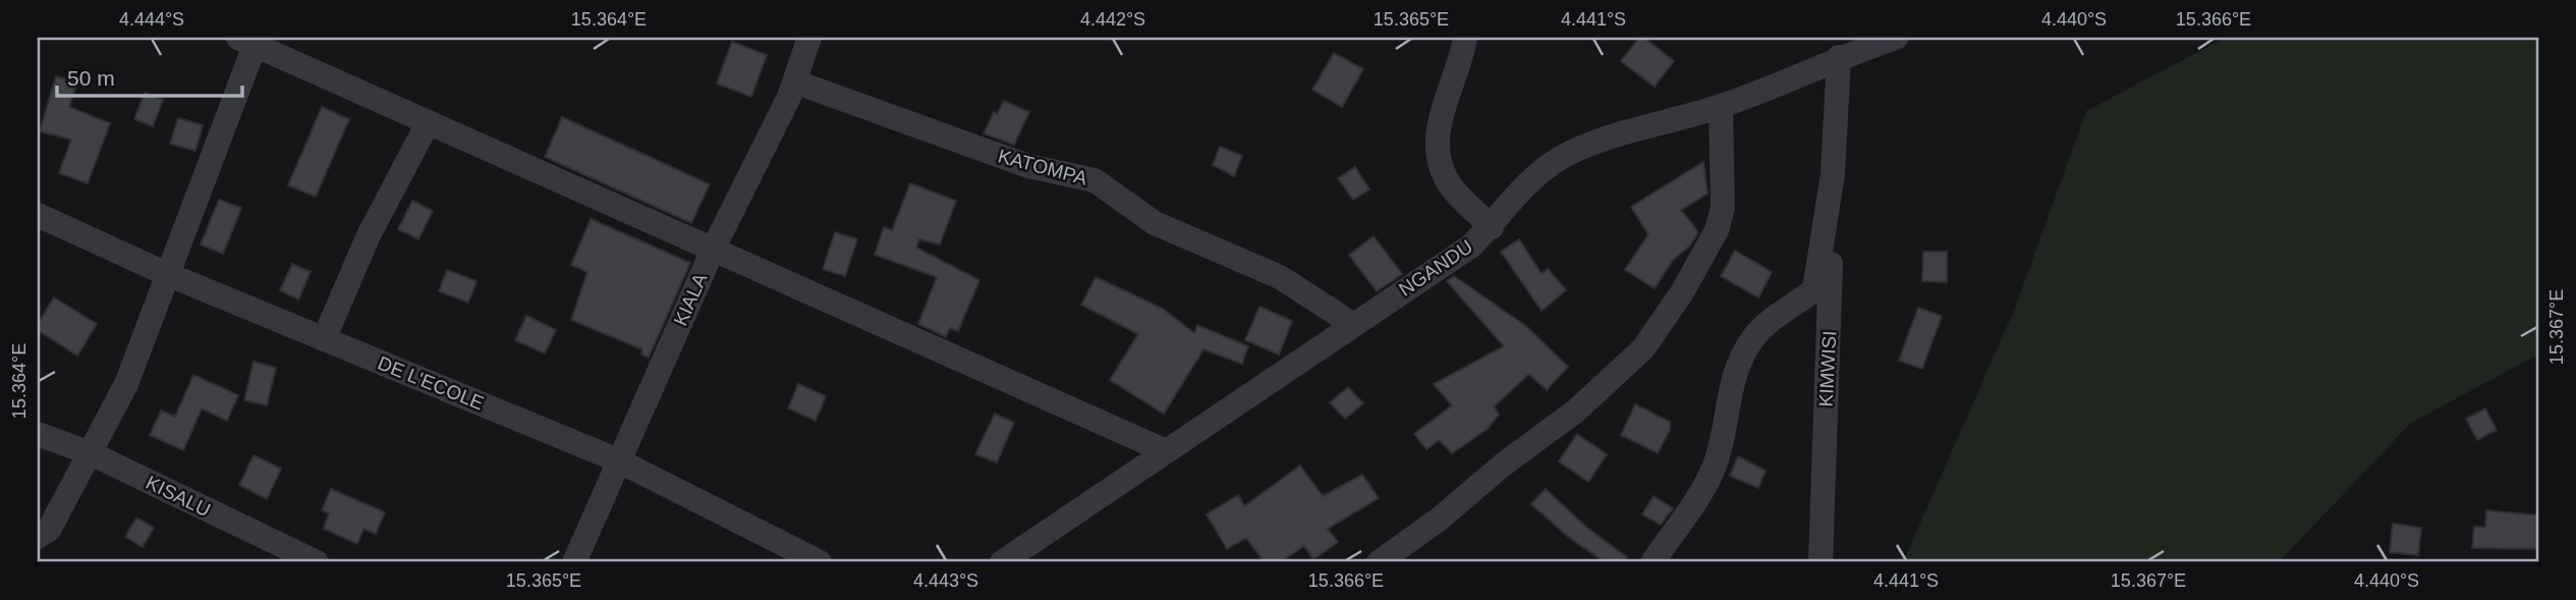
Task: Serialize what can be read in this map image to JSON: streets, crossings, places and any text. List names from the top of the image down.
{
  "streets": {
    "street": [
      "KATOMPA",
      "NGANDU",
      "KIALA",
      "KIMWISI",
      "DE L'ECOLE",
      "KISALU"
    ]
  },
  "crossings": [
    ["KATOMPA", "NGANDU"],
    ["KATOMPA", "KIALA"],
    ["KIALA", "DE L'ECOLE"]
  ],
  "scale_bar": "50 m",
  "coordinates": [
    "4.444°S",
    "15.364°E",
    "4.442°S",
    "15.365°E",
    "4.441°S",
    "4.440°S",
    "15.366°E",
    "15.367°E",
    "4.443°S"
  ]
}
